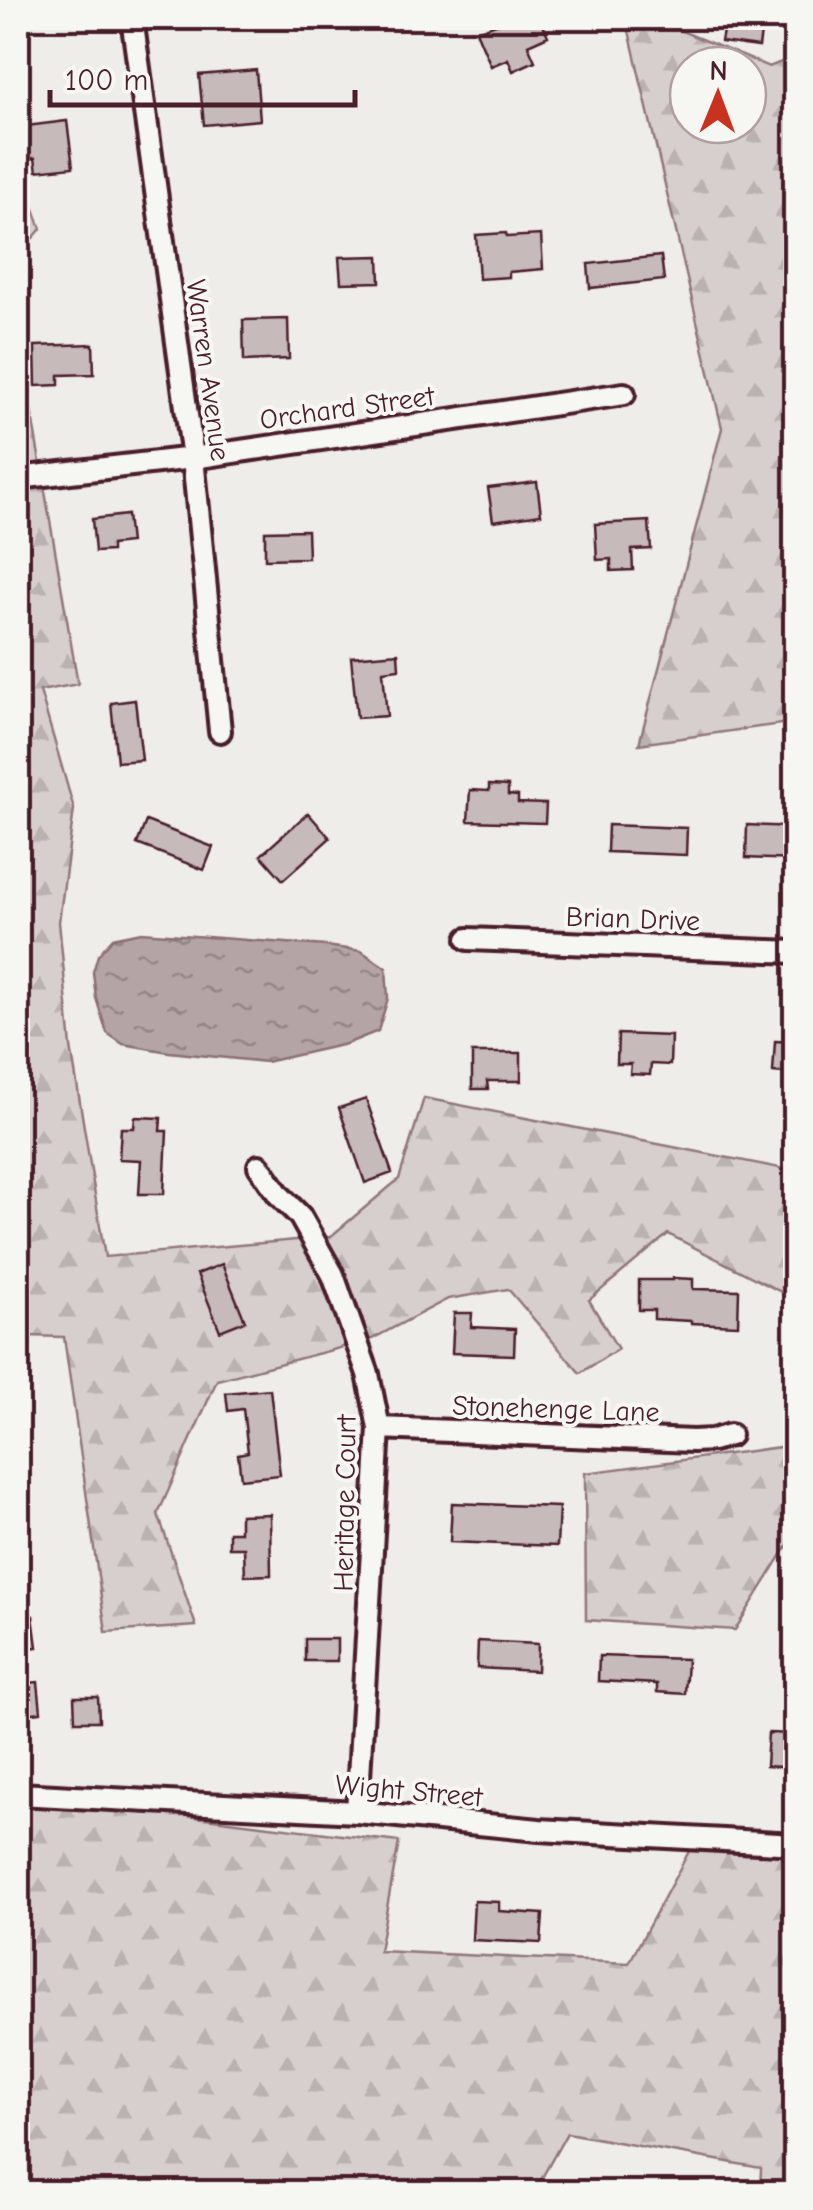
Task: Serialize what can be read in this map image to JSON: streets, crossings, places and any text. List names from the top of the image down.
{
  "streets": {
    "street": [
      "Warren Avenue",
      "Orchard Street",
      "Brian Drive",
      "Stonehenge Lane",
      "Heritage Court",
      "Wight Street"
    ]
  },
  "crossings": [
    ["Warren Avenue", "Orchard Street"],
    ["Stonehenge Lane", "Heritage Court"],
    ["Heritage Court", "Wight Street"]
  ],
  "scale_bar": "100 m",
  "north": "top"
}
